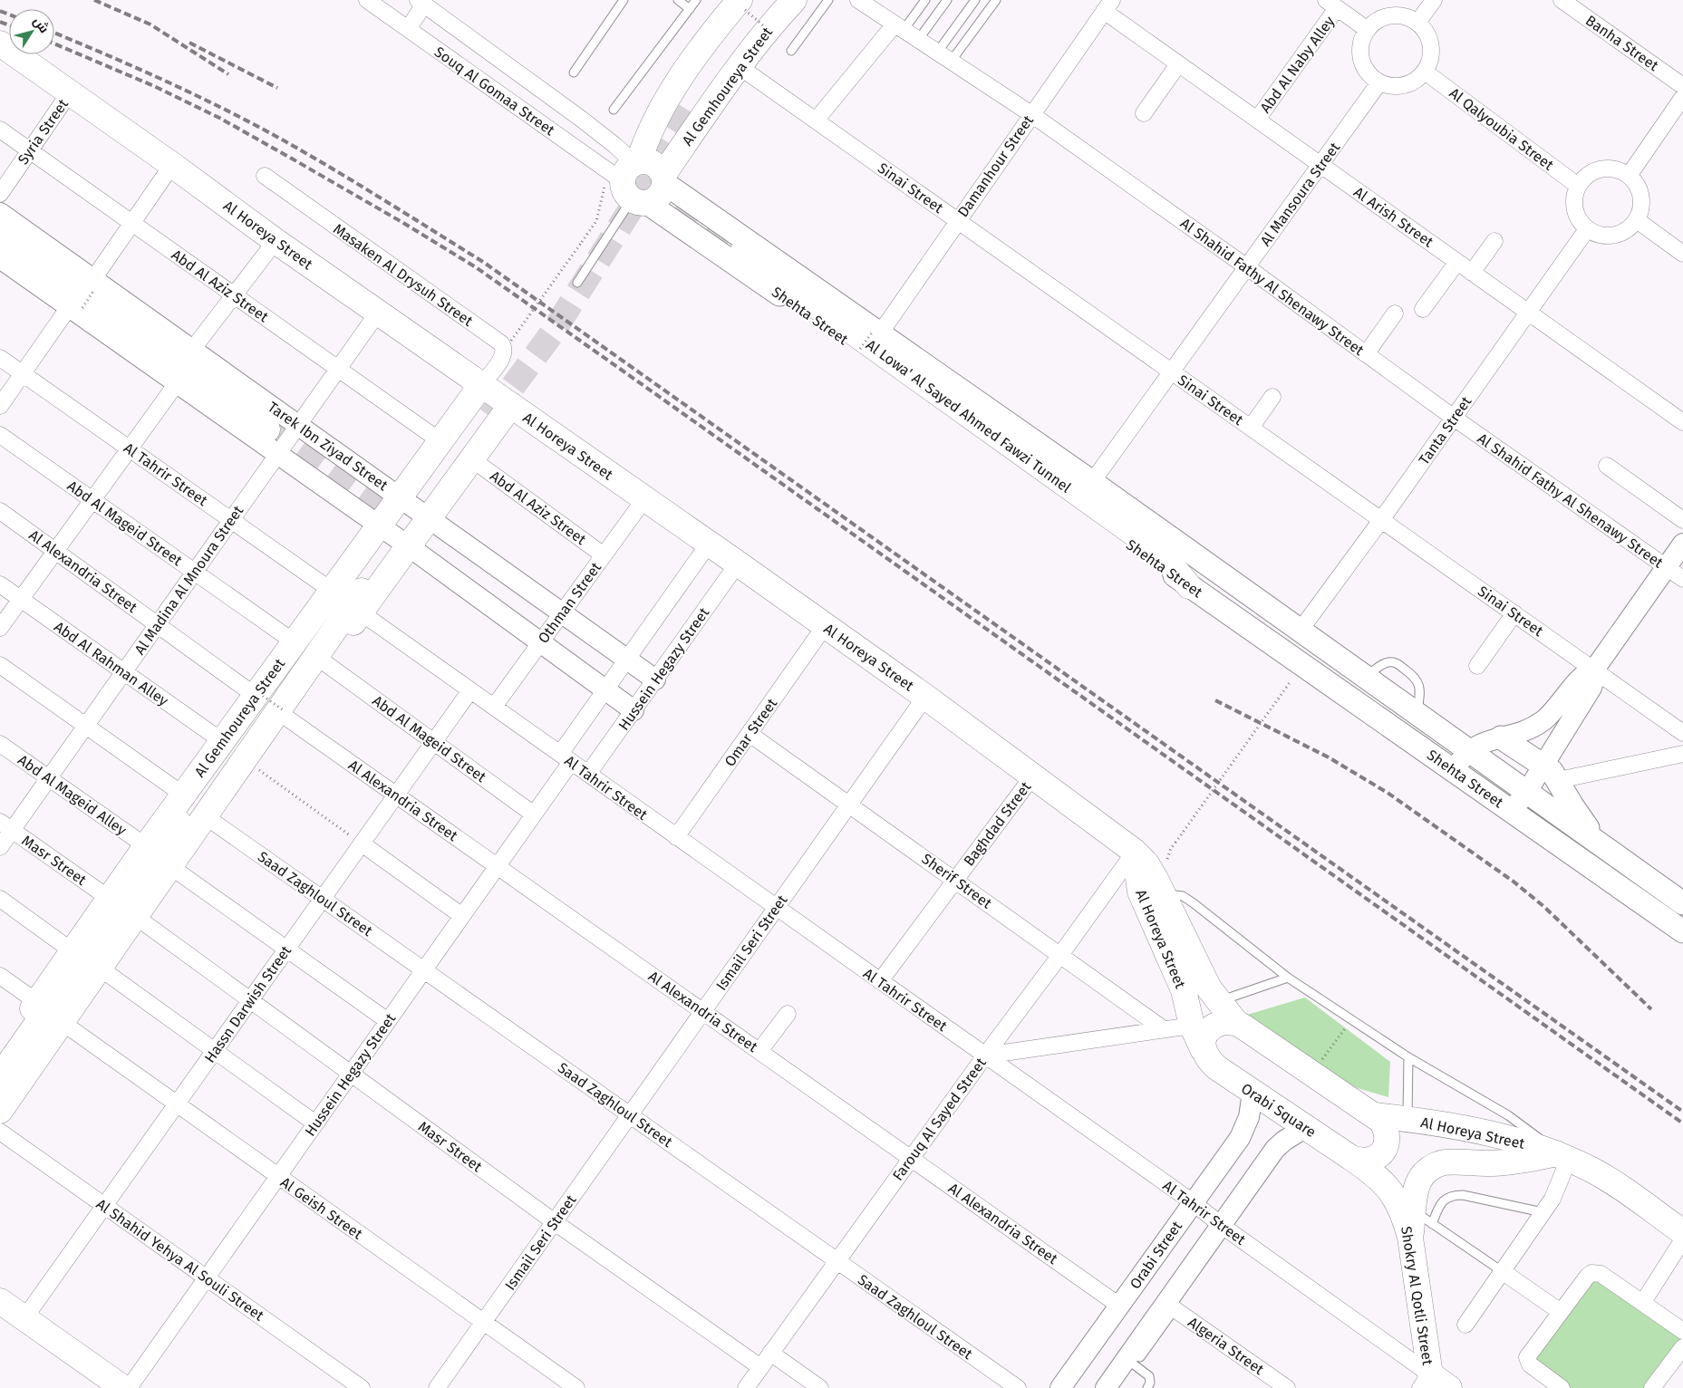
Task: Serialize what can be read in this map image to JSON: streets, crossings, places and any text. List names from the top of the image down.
{
  "streets": {
    "main road": [
      "Al Gemhoureya Street",
      "Al Horeya Street",
      "Shehta Street",
      "Al Lowa' Al Sayed Ahmed Fawzi Tunnel",
      "Orabi Square",
      "Shokry Al Qotli Street"
    ],
    "street": [
      "Banha Street",
      "Abd Al Naby Alley",
      "Souq Al Gomaa Street",
      "Al Qalyoubia Street",
      "Syria Street",
      "Damanhour Street",
      "Sinai Street",
      "Al Mansoura Street",
      "Al Arish Street",
      "Masaken Al Drysuh Street",
      "Abd Al Aziz Street",
      "Al Shahid Fathy Al Shenawy Street",
      "Tanta Street",
      "Tarek Ibn Ziyad Street",
      "Al Tahrir Street",
      "Abd Al Mageid Street",
      "Al Alexandria Street",
      "Al Madina Al Mnoura Street",
      "Othman Street",
      "Abd Al Rahman Alley",
      "Hussein Hegazy Street",
      "Omar Street",
      "Abd Al Mageid Alley",
      "Baghdad Street",
      "Masr Street",
      "Sherif Street",
      "Saad Zaghloul Street",
      "Ismail Seri Street",
      "Hassn Darwish Street",
      "Farouq Al Sayed Street",
      "Al Geish Street",
      "Orabi Street",
      "Al Shahid Yehya Al Souli Street",
      "Algeria Street"
    ]
  },
  "crossings": [
    ["Abd Al Naby Alley", "Al Arish Street"],
    ["Al Gemhoureya Street", "Souq Al Gomaa Street"],
    ["Al Gemhoureya Street", "Sinai Street"],
    ["Al Gemhoureya Street", "Al Horeya Street"],
    ["Al Gemhoureya Street", "Masaken Al Drysuh Street"],
    ["Al Gemhoureya Street", "Abd Al Aziz Street"],
    ["Al Gemhoureya Street", "Shehta Street"],
    ["Al Gemhoureya Street", "Tarek Ibn Ziyad Street"],
    ["Al Gemhoureya Street", "Al Tahrir Street"],
    ["Al Gemhoureya Street", "Abd Al Mageid Street"],
    ["Al Gemhoureya Street", "Al Alexandria Street"],
    ["Al Gemhoureya Street", "Abd Al Rahman Alley"],
    ["Al Gemhoureya Street", "Abd Al Mageid Alley"],
    ["Al Gemhoureya Street", "Masr Street"],
    ["Al Gemhoureya Street", "Saad Zaghloul Street"],
    ["Al Gemhoureya Street", "Al Geish Street"],
    ["Souq Al Gomaa Street", "Shehta Street"],
    ["Al Qalyoubia Street", "Al Mansoura Street"],
    ["Al Qalyoubia Street", "Tanta Street"],
    ["Syria Street", "Al Horeya Street"],
    ["Syria Street", "Abd Al Aziz Street"],
    ["Damanhour Street", "Sinai Street"],
    ["Damanhour Street", "Al Arish Street"],
    ["Damanhour Street", "Al Shahid Fathy Al Shenawy Street"],
    ["Damanhour Street", "Shehta Street"],
    ["Sinai Street", "Al Mansoura Street"],
    ["Sinai Street", "Tanta Street"],
    ["Al Mansoura Street", "Al Arish Street"],
    ["Al Mansoura Street", "Al Shahid Fathy Al Shenawy Street"],
    ["Al Mansoura Street", "Shehta Street"],
    ["Al Arish Street", "Tanta Street"],
    ["Al Horeya Street", "Masaken Al Drysuh Street"],
    ["Al Horeya Street", "Al Madina Al Mnoura Street"],
    ["Al Horeya Street", "Othman Street"],
    ["Al Horeya Street", "Hussein Hegazy Street"],
    ["Al Horeya Street", "Omar Street"],
    ["Al Horeya Street", "Baghdad Street"],
    ["Al Horeya Street", "Ismail Seri Street"],
    ["Al Horeya Street", "Orabi Square"],
    ["Al Horeya Street", "Farouq Al Sayed Street"],
    ["Abd Al Aziz Street", "Al Madina Al Mnoura Street"],
    ["Abd Al Aziz Street", "Othman Street"],
    ["Al Shahid Fathy Al Shenawy Street", "Tanta Street"],
    ["Shehta Street", "Al Lowa' Al Sayed Ahmed Fawzi Tunnel"],
    ["Shehta Street", "Tanta Street"],
    ["Tarek Ibn Ziyad Street", "Al Madina Al Mnoura Street"],
    ["Tarek Ibn Ziyad Street", "Othman Street"],
    ["Tarek Ibn Ziyad Street", "Hussein Hegazy Street"],
    ["Al Tahrir Street", "Al Madina Al Mnoura Street"],
    ["Al Tahrir Street", "Othman Street"],
    ["Al Tahrir Street", "Hussein Hegazy Street"],
    ["Al Tahrir Street", "Omar Street"],
    ["Al Tahrir Street", "Baghdad Street"],
    ["Al Tahrir Street", "Ismail Seri Street"],
    ["Al Tahrir Street", "Hassn Darwish Street"],
    ["Al Tahrir Street", "Farouq Al Sayed Street"],
    ["Al Tahrir Street", "Orabi Street"],
    ["Al Tahrir Street", "Shokry Al Qotli Street"],
    ["Abd Al Mageid Street", "Al Madina Al Mnoura Street"],
    ["Abd Al Mageid Street", "Hussein Hegazy Street"],
    ["Abd Al Mageid Street", "Hassn Darwish Street"],
    ["Al Alexandria Street", "Al Madina Al Mnoura Street"],
    ["Al Alexandria Street", "Hussein Hegazy Street"],
    ["Al Alexandria Street", "Ismail Seri Street"],
    ["Al Alexandria Street", "Hassn Darwish Street"],
    ["Al Alexandria Street", "Farouq Al Sayed Street"],
    ["Al Alexandria Street", "Orabi Street"],
    ["Al Madina Al Mnoura Street", "Abd Al Rahman Alley"],
    ["Al Madina Al Mnoura Street", "Abd Al Mageid Alley"],
    ["Al Madina Al Mnoura Street", "Masr Street"],
    ["Hussein Hegazy Street", "Masr Street"],
    ["Hussein Hegazy Street", "Saad Zaghloul Street"],
    ["Hussein Hegazy Street", "Al Geish Street"],
    ["Hussein Hegazy Street", "Al Shahid Yehya Al Souli Street"],
    ["Omar Street", "Sherif Street"],
    ["Baghdad Street", "Sherif Street"],
    ["Masr Street", "Ismail Seri Street"],
    ["Masr Street", "Hassn Darwish Street"],
    ["Masr Street", "Farouq Al Sayed Street"],
    ["Sherif Street", "Ismail Seri Street"],
    ["Sherif Street", "Farouq Al Sayed Street"],
    ["Saad Zaghloul Street", "Ismail Seri Street"],
    ["Saad Zaghloul Street", "Hassn Darwish Street"],
    ["Saad Zaghloul Street", "Farouq Al Sayed Street"],
    ["Ismail Seri Street", "Al Geish Street"],
    ["Hassn Darwish Street", "Al Geish Street"],
    ["Hassn Darwish Street", "Al Shahid Yehya Al Souli Street"],
    ["Orabi Square", "Orabi Street"],
    ["Orabi Square", "Shokry Al Qotli Street"]
  ],
  "north": "top right"
}
